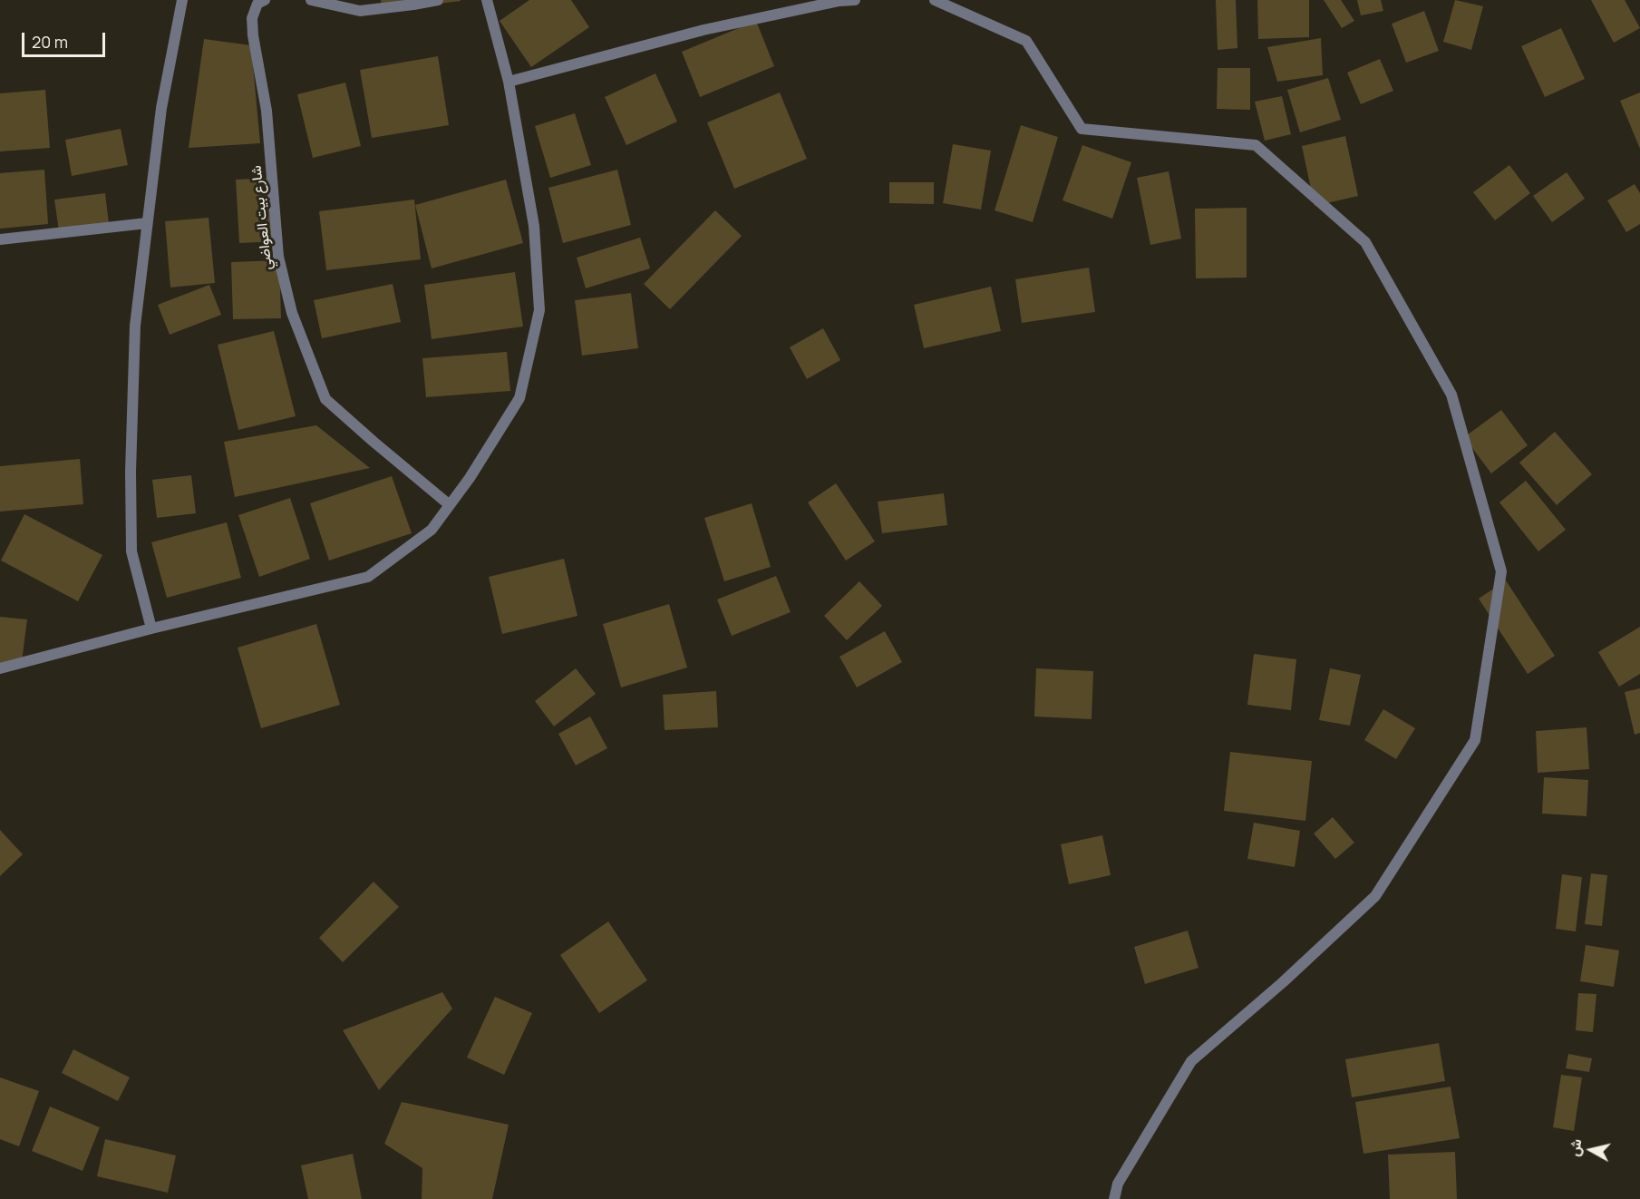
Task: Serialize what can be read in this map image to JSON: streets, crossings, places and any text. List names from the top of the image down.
{
  "streets": {
    "street": ["شارع بيت العواضي"]
  },
  "scale_bar": "20 m",
  "north": "left"
}
